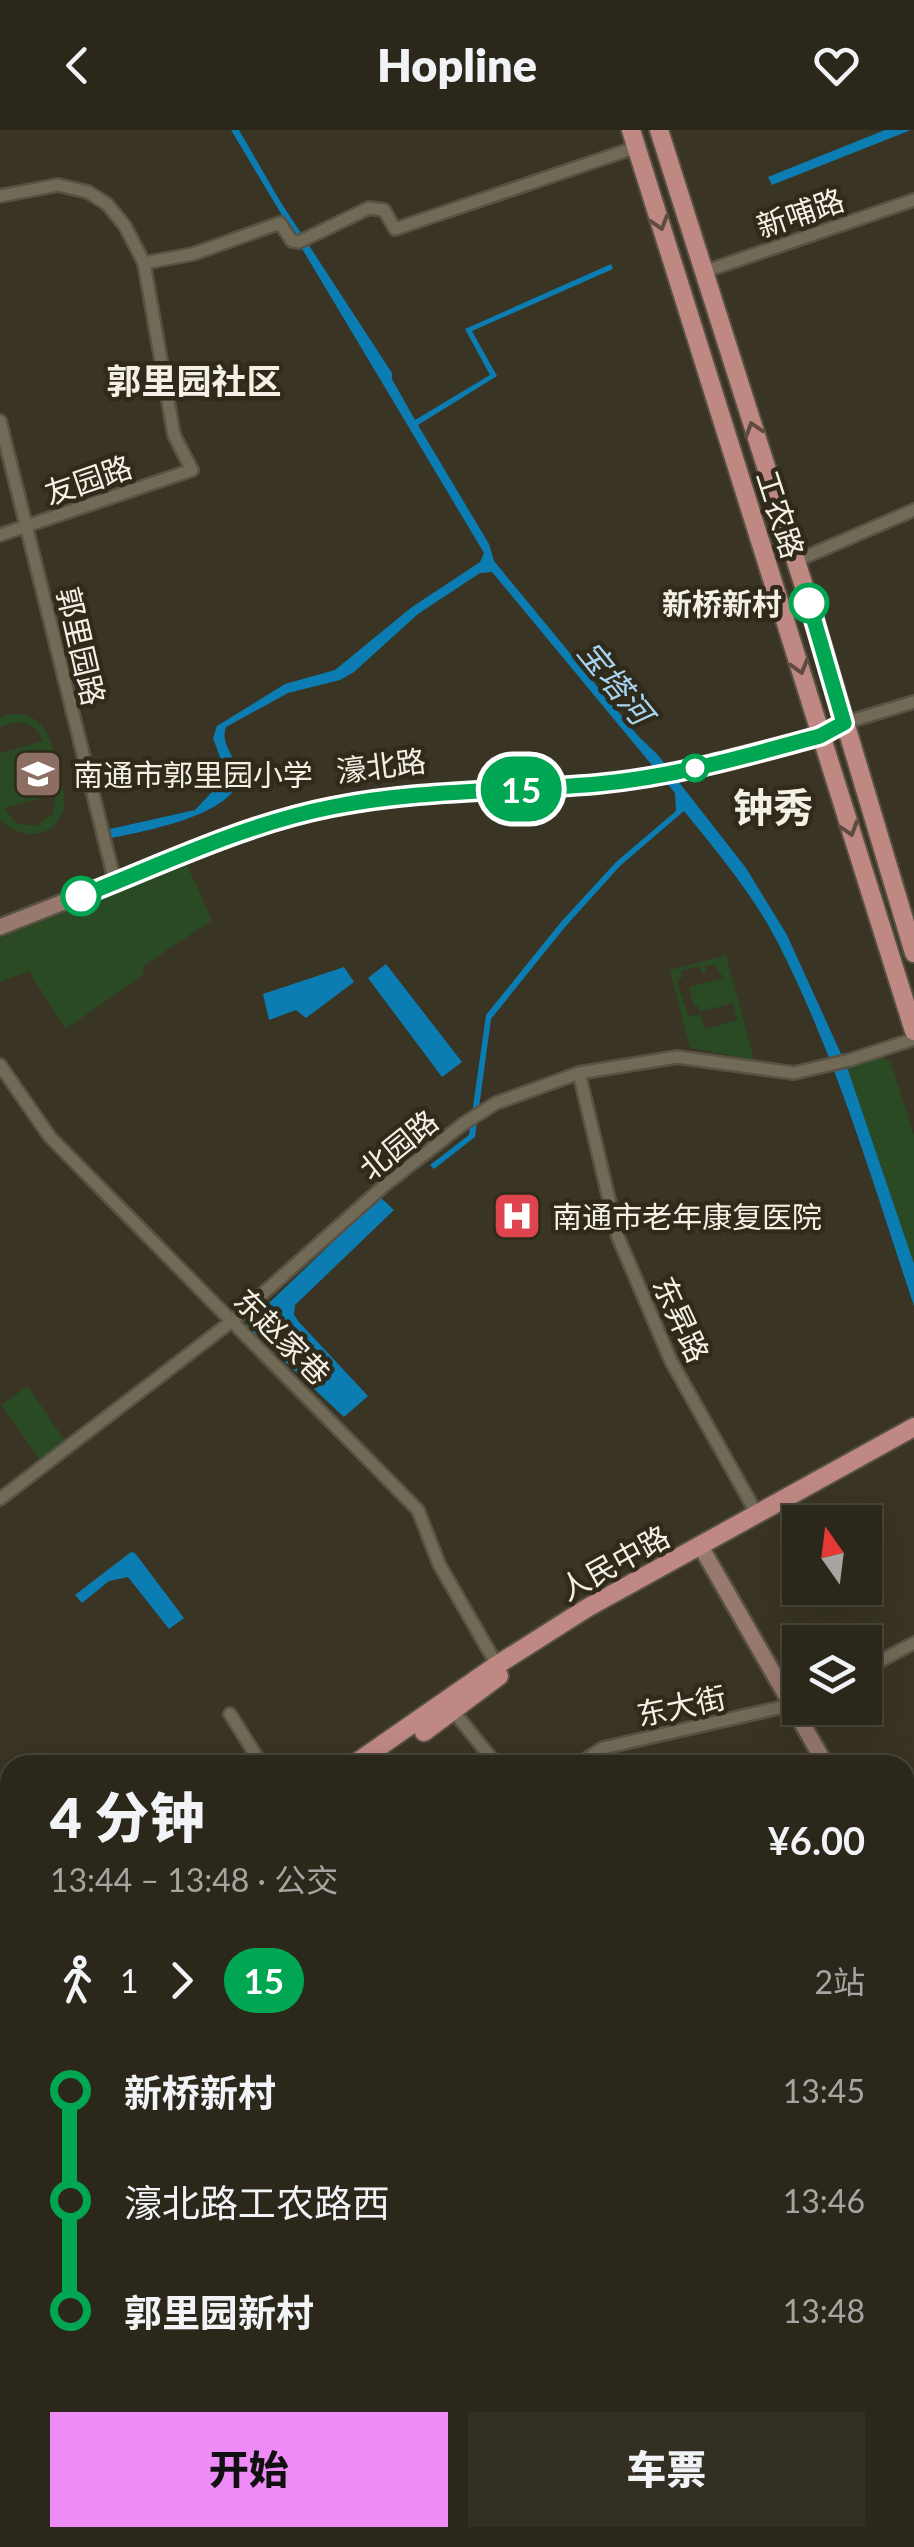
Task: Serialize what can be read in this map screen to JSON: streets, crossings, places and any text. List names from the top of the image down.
{
  "streets": {
    "main road": ["工农路", "人民中路"],
    "street": [
      "新哺路",
      "友园路",
      "郭里园路",
      "濠北路",
      "北园路",
      "东昇路",
      "东赵家巷",
      "东大街"
    ]
  },
  "crossings": [
    ["新哺路", "工农路"],
    ["友园路", "郭里园路"],
    ["工农路", "濠北路"],
    ["郭里园路", "濠北路"],
    ["北园路", "东昇路"],
    ["北园路", "东赵家巷"],
    ["东昇路", "人民中路"],
    ["东赵家巷", "人民中路"]
  ],
  "districts": ["郭里园社区", "钟秀"],
  "water": ["宝塔河"],
  "places": {
    "other": ["新桥新村"],
    "school or university": ["南通市郭里园小学"],
    "hospital": ["南通市老年康复医院"]
  },
  "lines": ["bus line 15"],
  "north": "top",
  "page": {
    "header": "Hopline",
    "on_map": "15",
    "heading": ["4 分钟", "13:44 – 13:48 · 公交", "¥6.00"],
    "legs": ["1", "15", "2站"],
    "list": [
      {
        "name": "新桥新村",
        "value": "13:45"
      },
      {
        "name": "濠北路工农路西",
        "value": "13:46"
      },
      {
        "name": "郭里园新村",
        "value": "13:48"
      }
    ],
    "buttons": ["开始", "车票"]
  }
}
